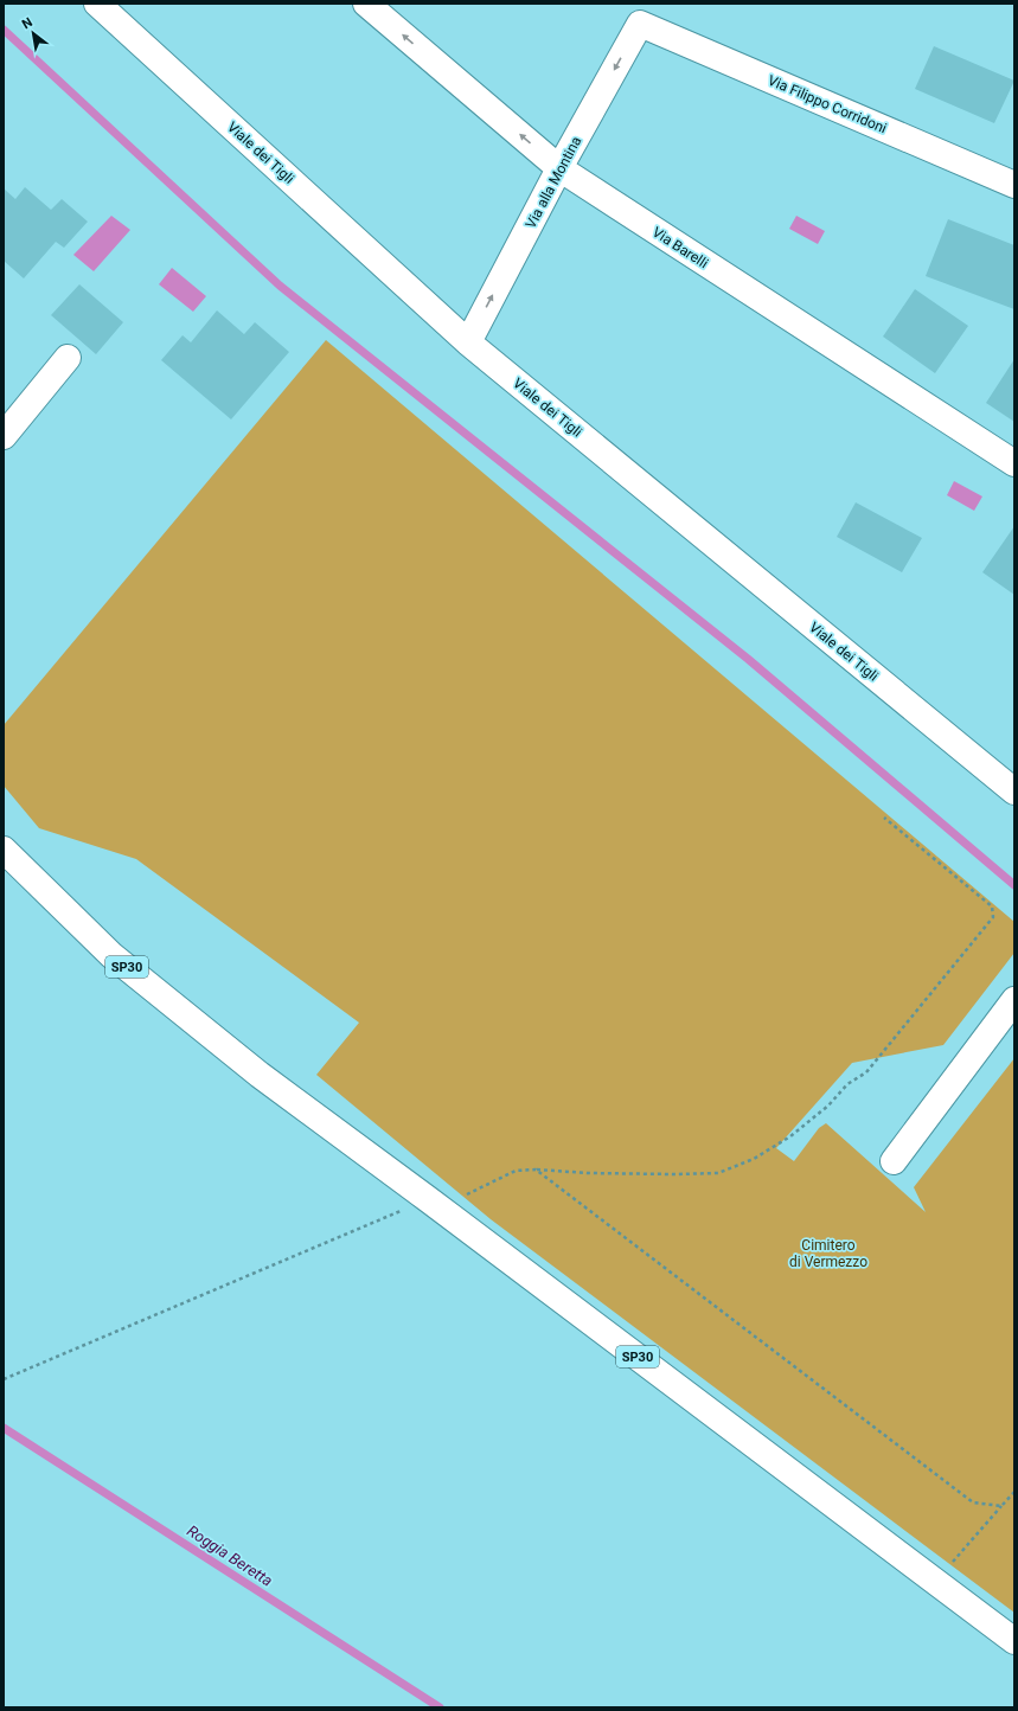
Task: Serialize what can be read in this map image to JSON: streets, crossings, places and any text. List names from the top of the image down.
{
  "streets": {
    "street": [
      "Via Filippo Corridoni",
      "Viale dei Tigli",
      "Via alla Montina",
      "Via Barelli",
      "SP30"
    ]
  },
  "crossings": [
    ["Via Filippo Corridoni", "Via alla Montina"],
    ["Viale dei Tigli", "Via alla Montina"],
    ["Via alla Montina", "Via Barelli"]
  ],
  "water": ["Roggia Beretta"],
  "parks": ["Cimitero di Vermezzo"],
  "north": "top left"
}
